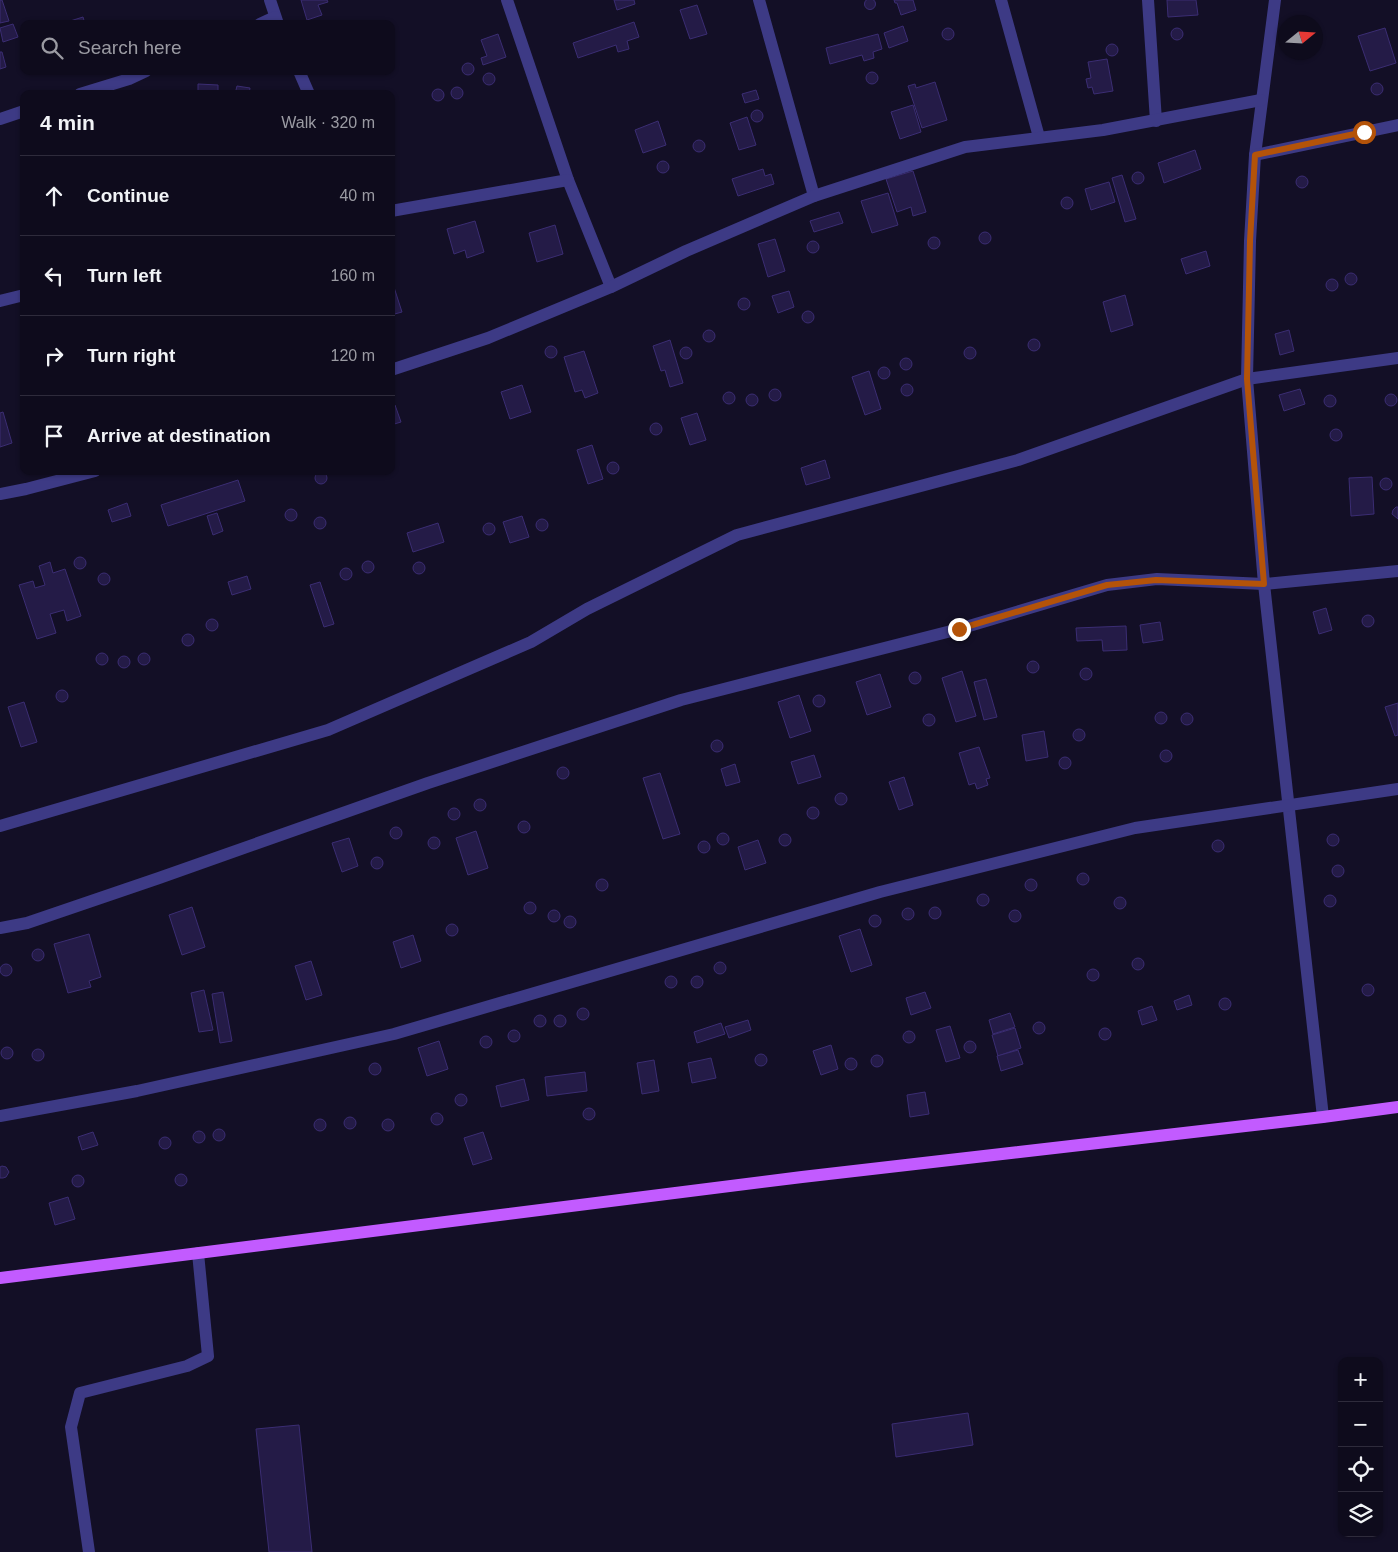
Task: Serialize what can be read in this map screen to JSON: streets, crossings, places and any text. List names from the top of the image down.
{
  "north": "right",
  "page": {
    "search": "Search here",
    "heading": ["4 min", "Walk · 320 m"],
    "list": [
      ["Continue", "40 m"],
      ["Turn left", "160 m"],
      ["Turn right", "120 m"],
      "Arrive at destination"
    ],
    "map_buttons": ["+", "−"]
  }
}
